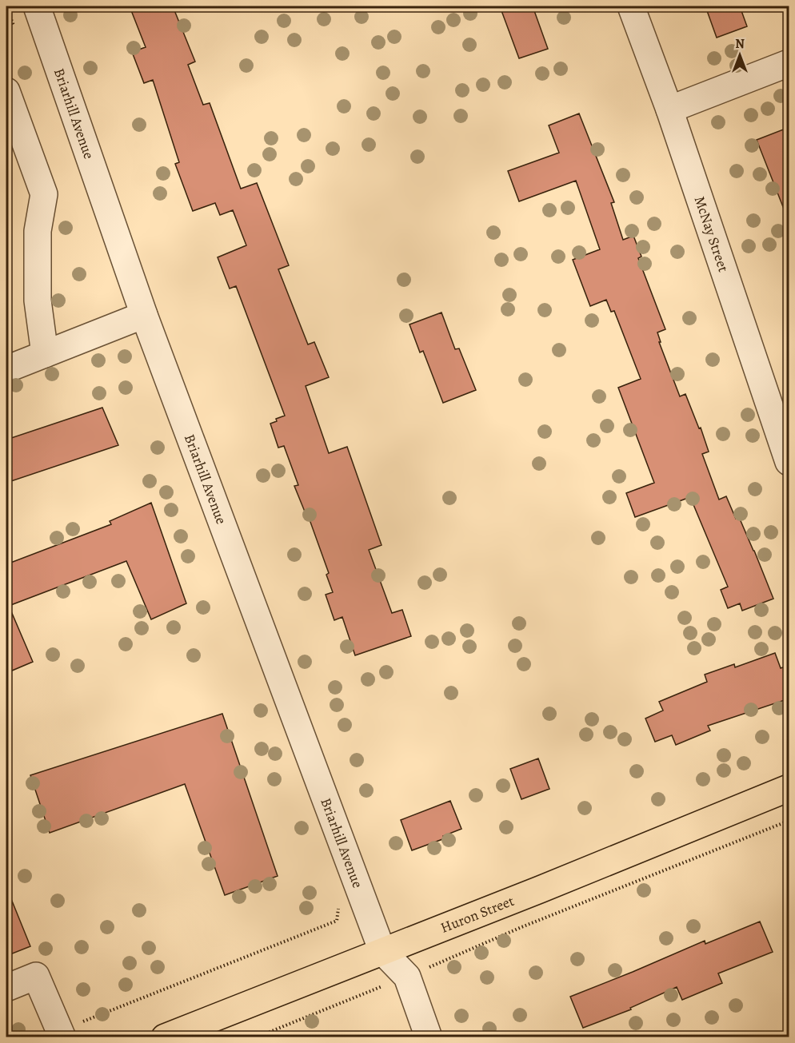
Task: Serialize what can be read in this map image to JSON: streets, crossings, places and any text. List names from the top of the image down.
{
  "streets": {
    "main road": ["Huron Street"],
    "street": ["Briarhill Avenue", "McNay Street"]
  },
  "crossings": [
    ["Briarhill Avenue", "Huron Street"]
  ],
  "north": "top"
}
